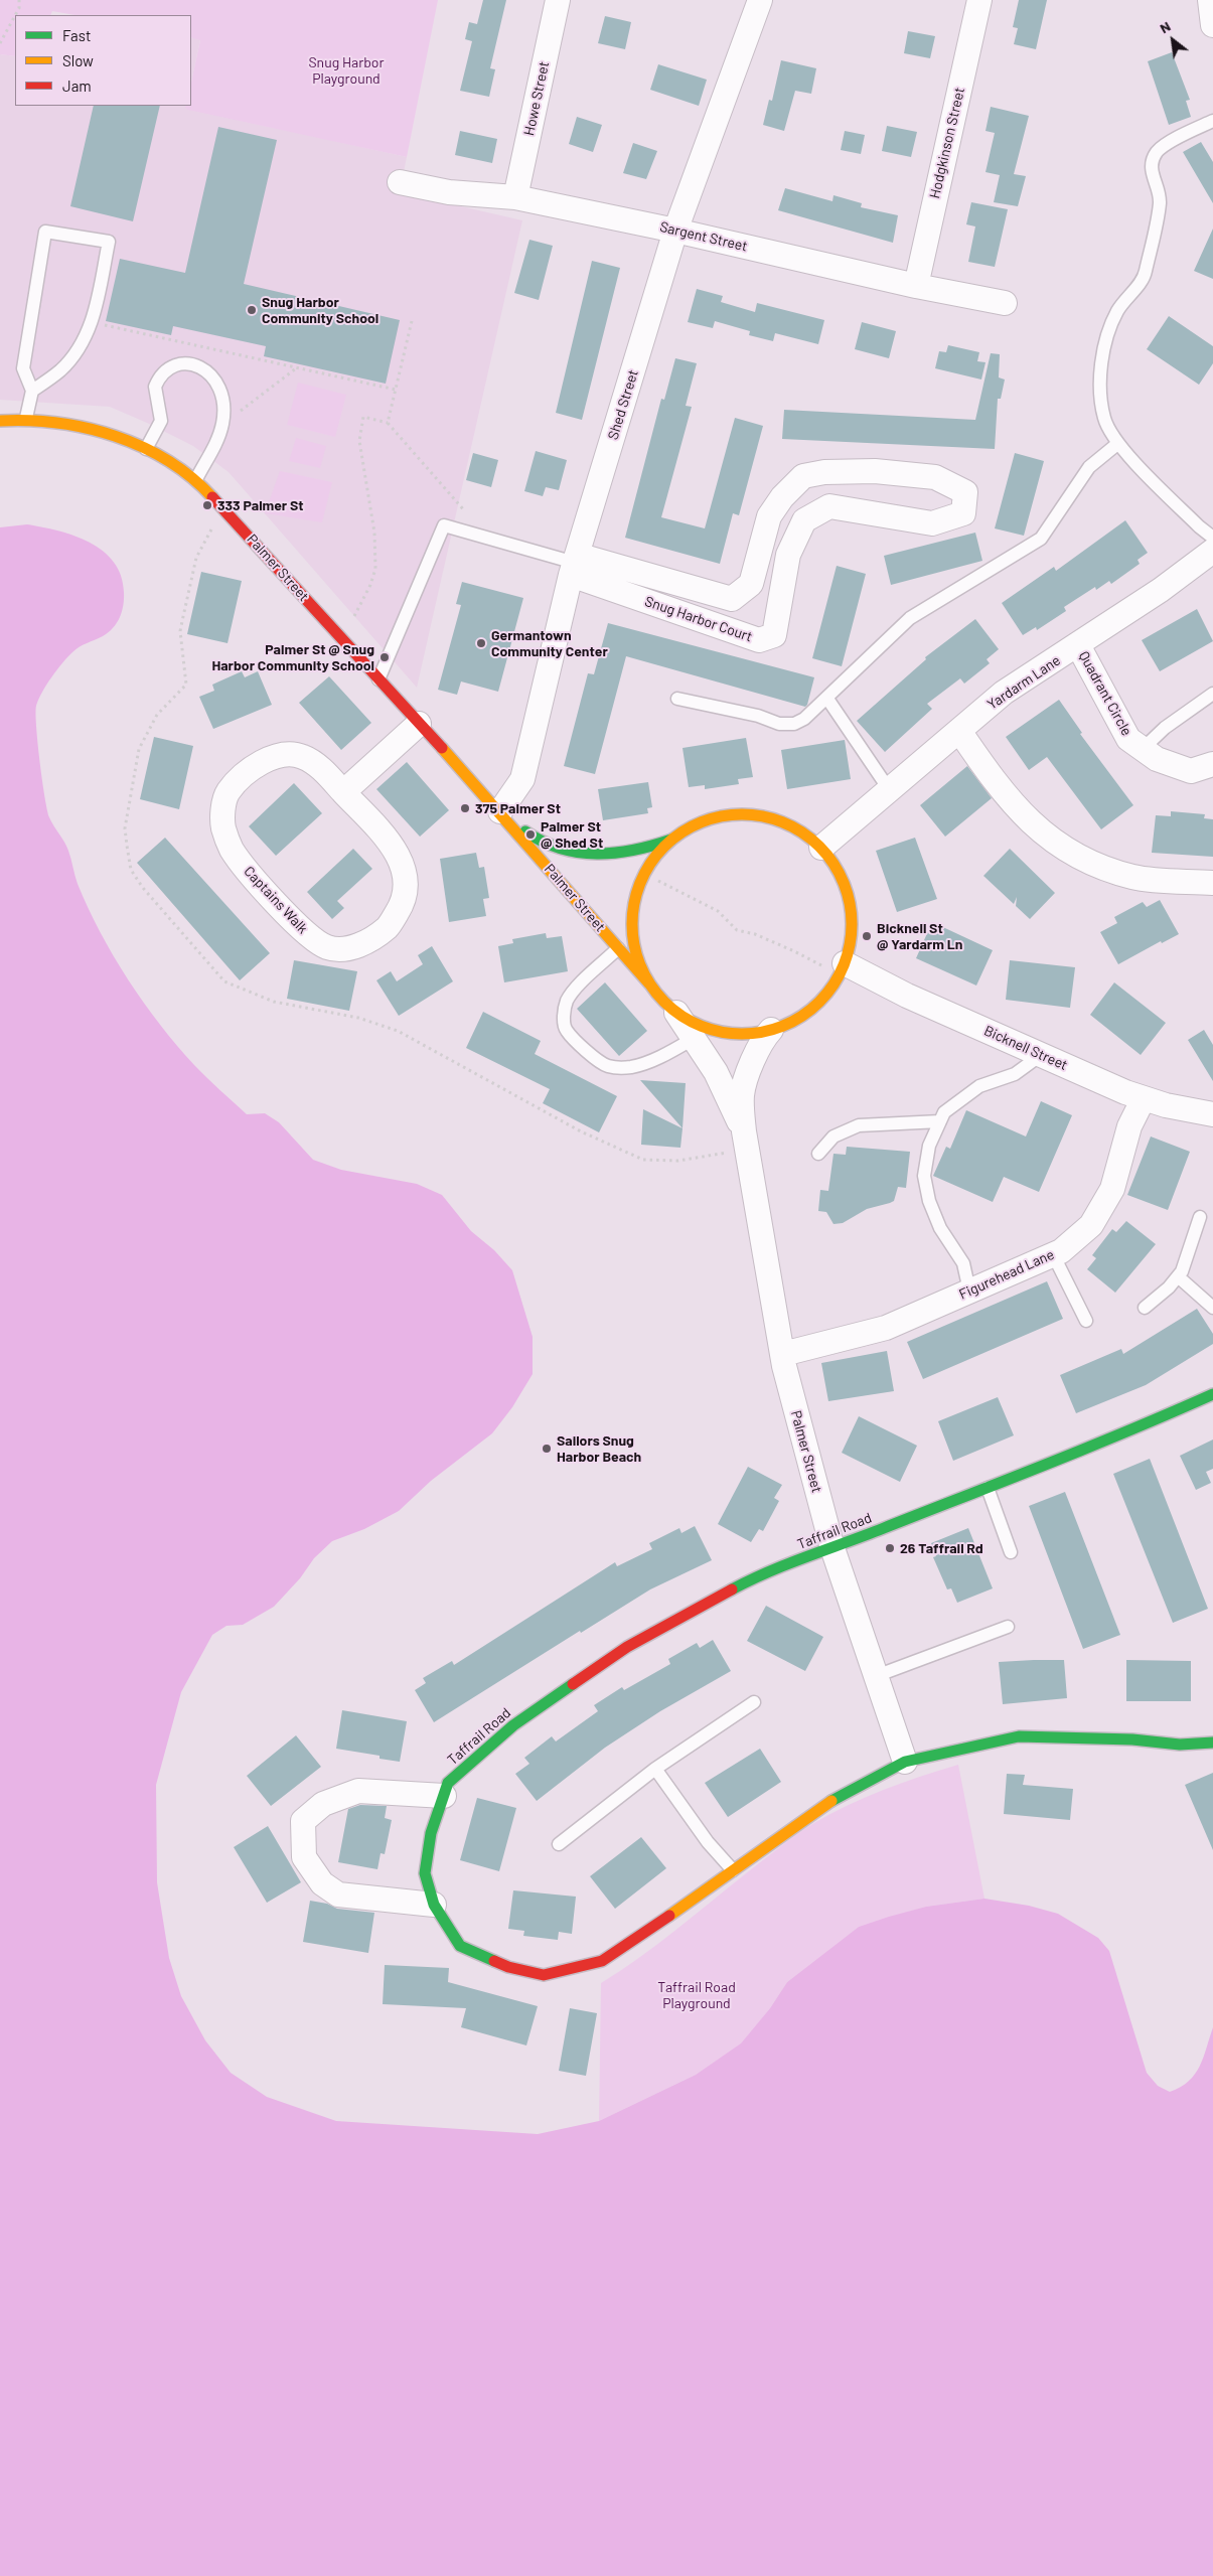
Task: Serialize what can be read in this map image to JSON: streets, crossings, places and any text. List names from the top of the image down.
{
  "streets": {
    "street": [
      "Howe Street",
      "Hodgkinson Street",
      "Sargent Street",
      "Shed Street",
      "Palmer Street",
      "Snug Harbor Court",
      "Yardarm Lane",
      "Quadrant Circle",
      "Captains Walk",
      "Bicknell Street",
      "Figurehead Lane",
      "Taffrail Road"
    ]
  },
  "crossings": [
    ["Howe Street", "Sargent Street"],
    ["Hodgkinson Street", "Sargent Street"],
    ["Sargent Street", "Shed Street"],
    ["Shed Street", "Palmer Street"],
    ["Shed Street", "Snug Harbor Court"],
    ["Palmer Street", "Figurehead Lane"],
    ["Palmer Street", "Taffrail Road"],
    ["Yardarm Lane", "Quadrant Circle"],
    ["Bicknell Street", "Figurehead Lane"]
  ],
  "parks": ["Snug Harbor Playground", "Taffrail Road Playground"],
  "places": [
    "Snug Harbor Community School",
    "333 Palmer St",
    "Germantown Community Center",
    "Palmer St @ Snug Harbor Community School",
    "375 Palmer St",
    "Palmer St @ Shed St",
    "Bicknell St @ Yardarm Ln",
    "Sailors Snug Harbor Beach",
    "26 Taffrail Rd"
  ],
  "legend": ["Fast", "Slow", "Jam"],
  "north": "top left"
}
